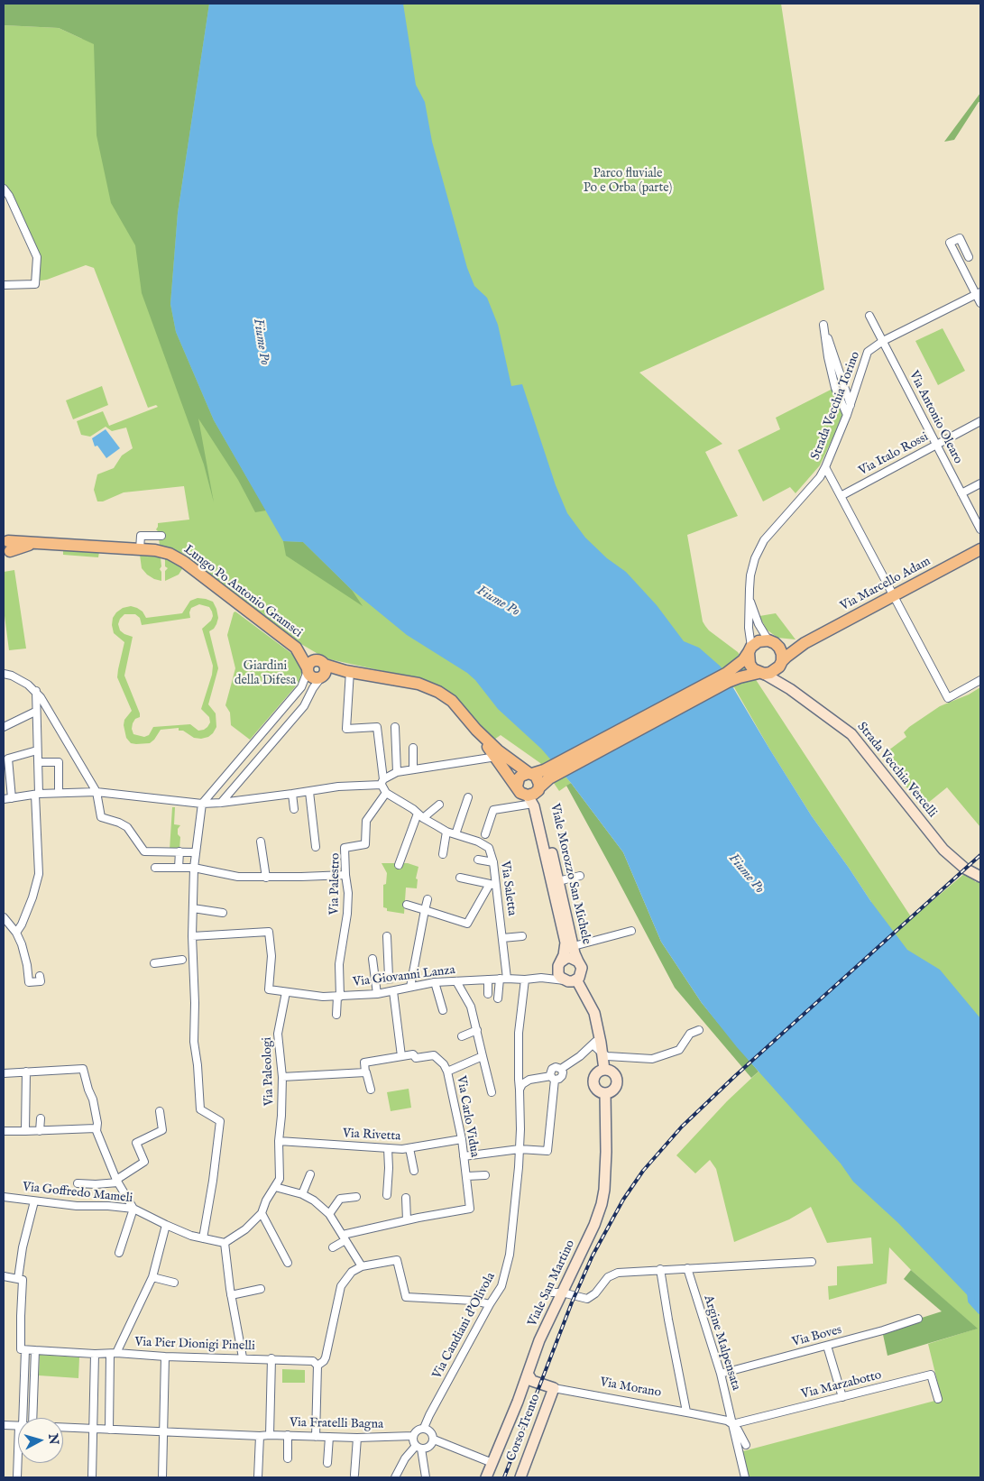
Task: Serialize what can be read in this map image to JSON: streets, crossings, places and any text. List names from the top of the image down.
{
  "streets": {
    "main road": [
      "Via Marcello Adam",
      "Lungo Po Antonio Gramsci",
      "Strada Vecchia Vercelli",
      "Viale Morozzo San Michele",
      "Viale San Martino",
      "Via Morano",
      "Corso Trento"
    ],
    "street": [
      "Strada Vecchia Torino",
      "Via Antonio Olearo",
      "Via Italo Rossi",
      "Via Palestro",
      "Via Saletta",
      "Via Giovanni Lanza",
      "Via Paleologi",
      "Via Carlo Vidua",
      "Via Rivetta",
      "Via Goffredo Mameli",
      "Via Candiani d'Olivola",
      "Via Boves",
      "Argine Malpensata",
      "Via Pier Dionigi Pinelli",
      "Via Marzabotto",
      "Via Fratelli Bagna"
    ]
  },
  "crossings": [
    ["Strada Vecchia Torino", "Via Antonio Olearo"],
    ["Strada Vecchia Torino", "Via Marcello Adam"],
    ["Strada Vecchia Torino", "Strada Vecchia Vercelli"],
    ["Via Antonio Olearo", "Via Italo Rossi"],
    ["Via Marcello Adam", "Strada Vecchia Vercelli"],
    ["Viale Morozzo San Michele", "Via Giovanni Lanza"],
    ["Via Palestro", "Via Giovanni Lanza"],
    ["Via Saletta", "Via Giovanni Lanza"],
    ["Via Giovanni Lanza", "Via Paleologi"],
    ["Via Giovanni Lanza", "Via Candiani d'Olivola"],
    ["Via Paleologi", "Via Rivetta"],
    ["Via Carlo Vidua", "Via Rivetta"],
    ["Viale San Martino", "Via Morano"],
    ["Via Candiani d'Olivola", "Via Fratelli Bagna"],
    ["Via Boves", "Argine Malpensata"],
    ["Argine Malpensata", "Via Marzabotto"],
    ["Argine Malpensata", "Via Morano"],
    ["Via Marzabotto", "Via Morano"],
    ["Via Morano", "Corso Trento"]
  ],
  "water": ["Fiume Po"],
  "parks": ["Parco fluviale Po e Orba (parte)", "Giardini della Difesa"],
  "north": "right"
}
